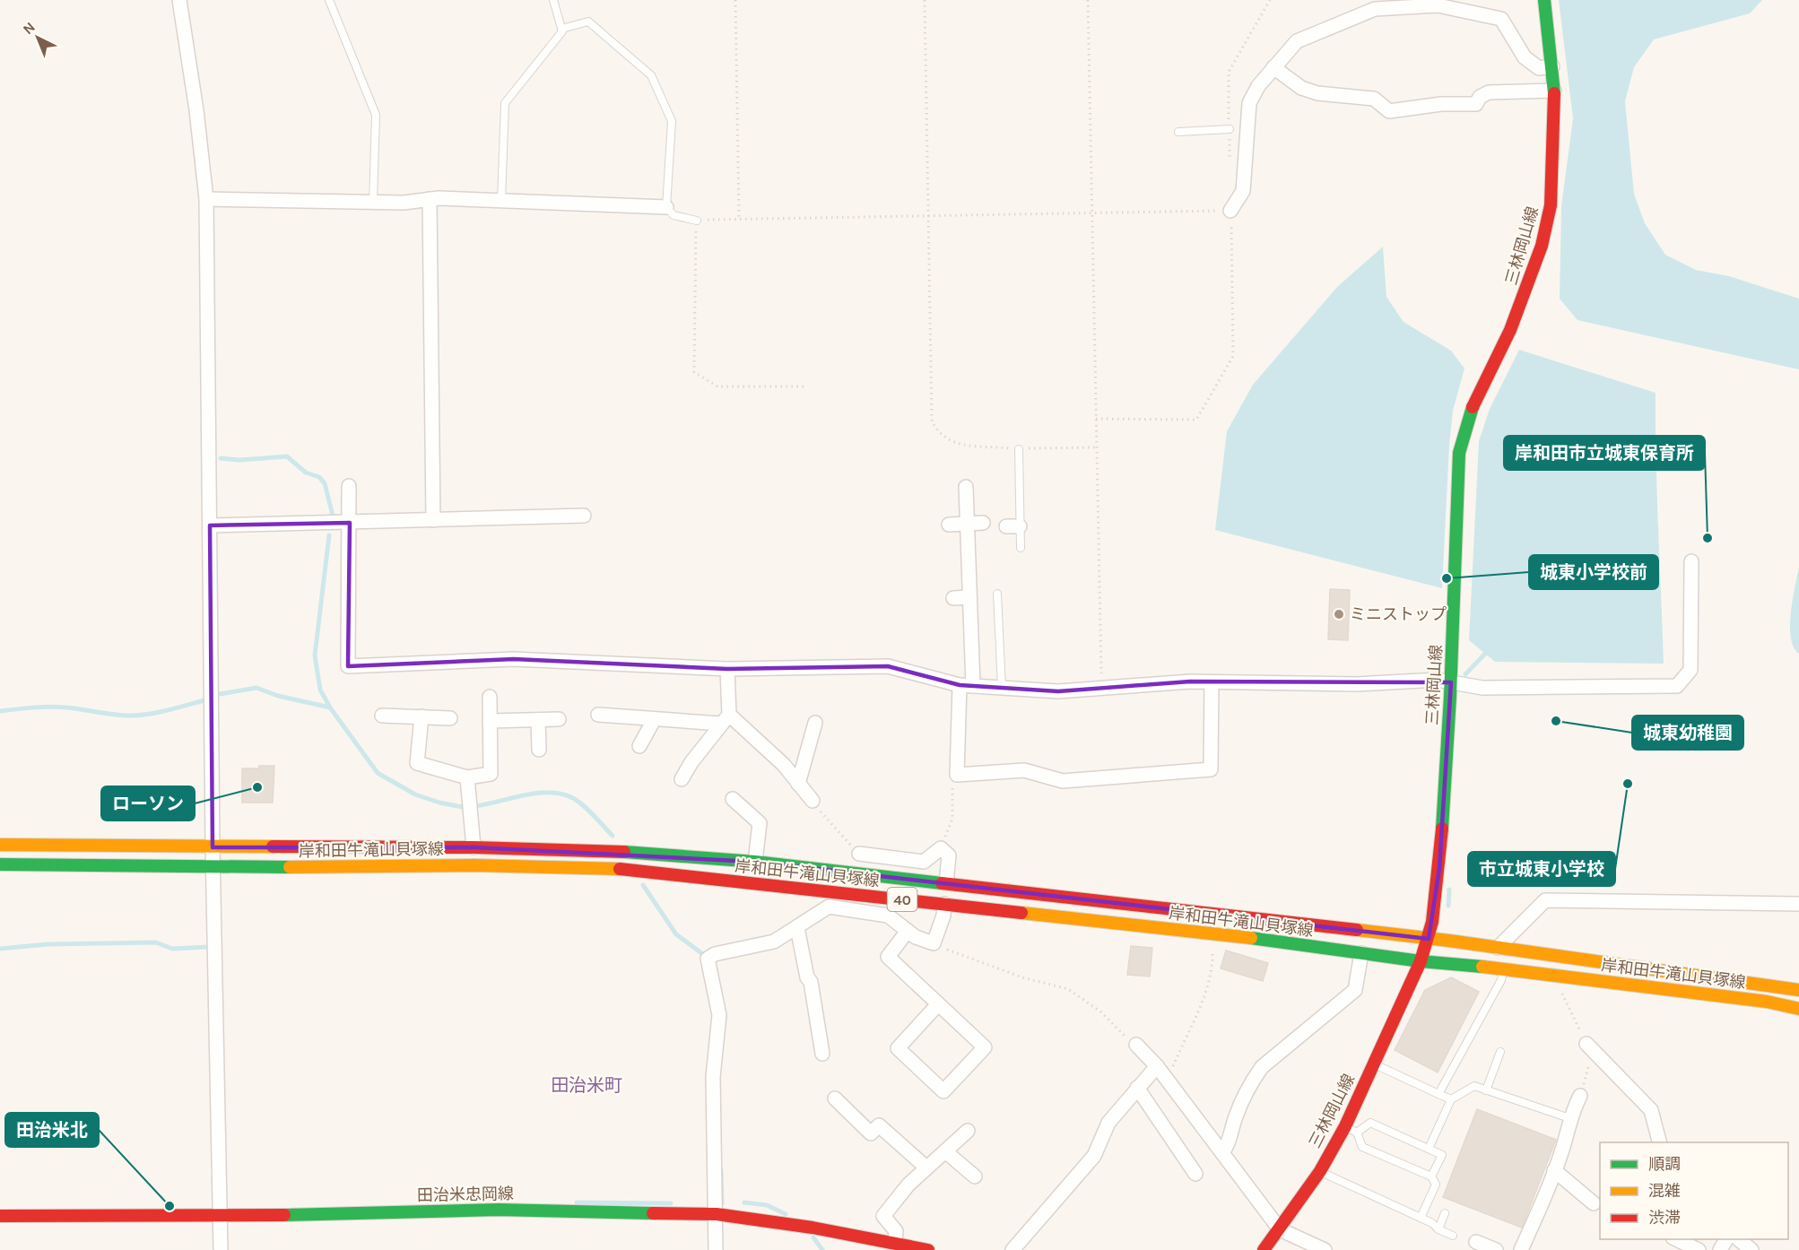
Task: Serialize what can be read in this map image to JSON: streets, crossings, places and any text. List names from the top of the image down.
{
  "streets": {
    "main road": [
      "三林岡山線",
      "岸和田牛滝山貝塚線",
      "40",
      "田治米忠岡線"
    ]
  },
  "crossings": [
    ["三林岡山線", "岸和田牛滝山貝塚線"]
  ],
  "districts": ["田治米町"],
  "places": [
    "岸和田市立城東保育所",
    "城東小学校前",
    "ミニストップ",
    "城東幼稚園",
    "市立城東小学校",
    "ローソン",
    "田治米北"
  ],
  "legend": ["順調", "混雑", "渋滞"],
  "north": "top left"
}
